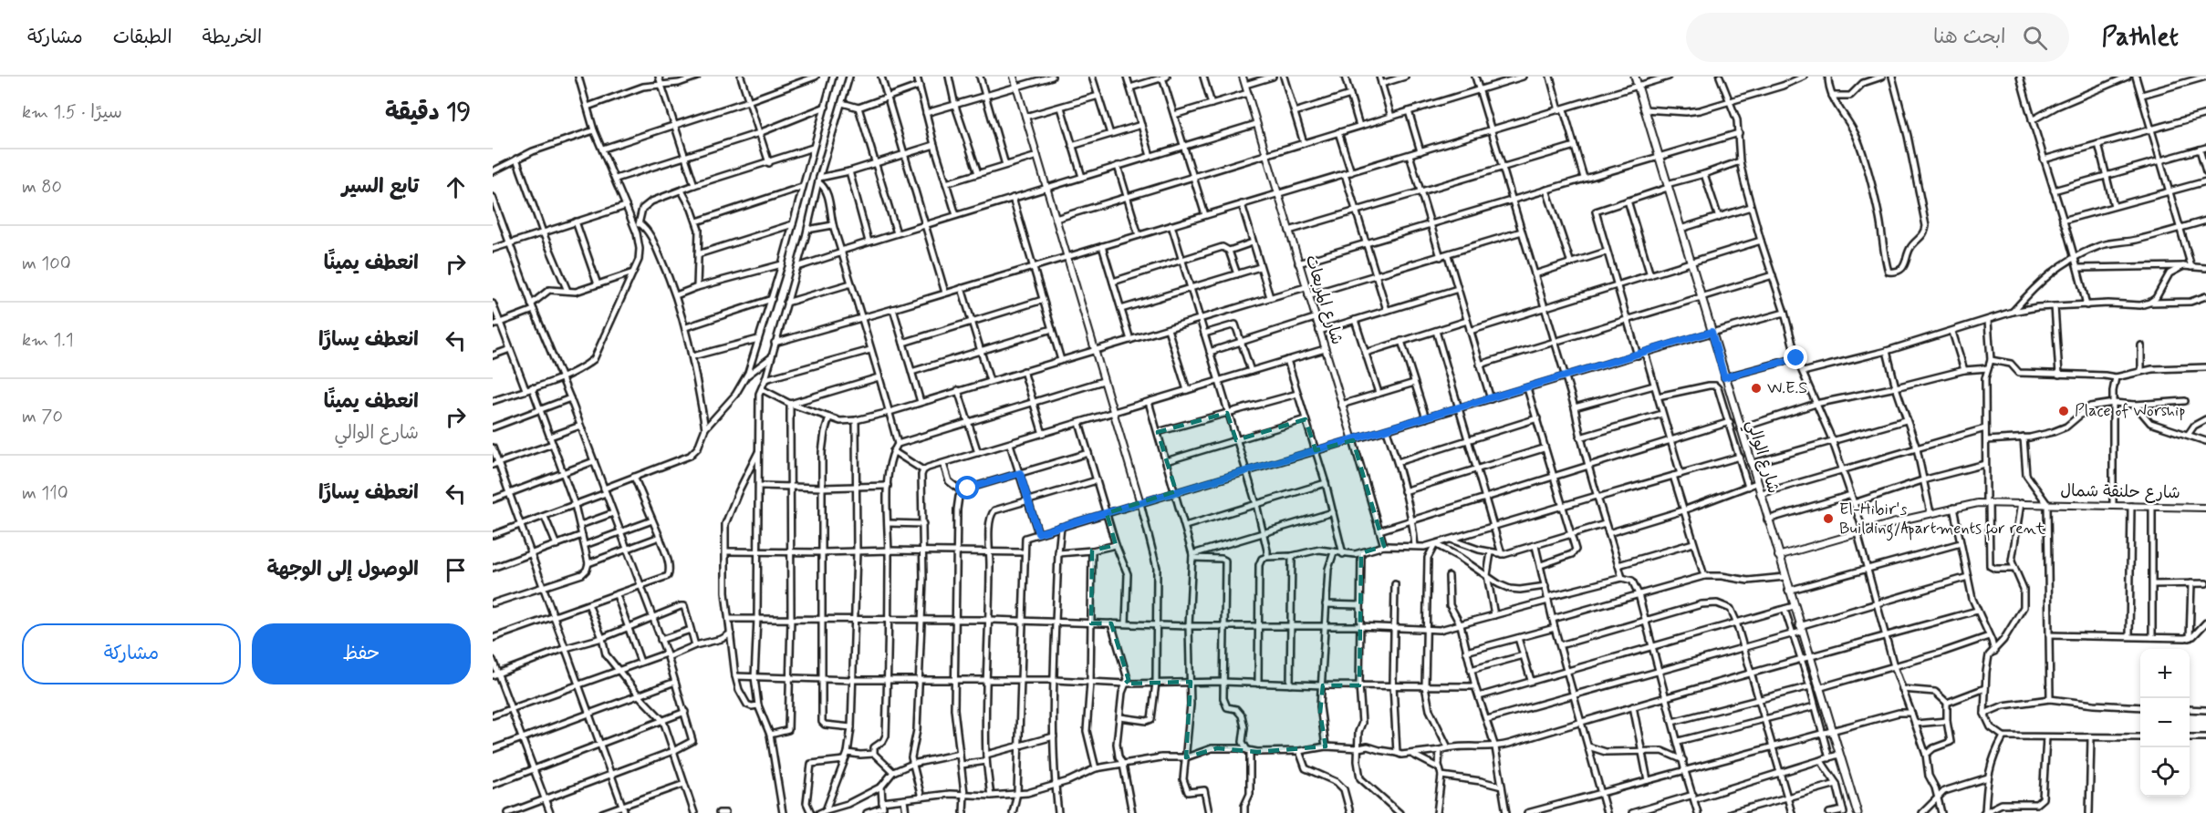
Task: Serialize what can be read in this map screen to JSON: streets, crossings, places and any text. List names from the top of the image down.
{
  "streets": {
    "main road": ["شارع الوالي"],
    "street": ["شارع المربعات", "شارع حلنقة شمال"]
  },
  "crossings": [
    ["شارع الوالي", "شارع حلنقة شمال"]
  ],
  "places": ["W.E.S", "Place of Worship", "El-Hibir's Building/Apartments for rent"],
  "page": {
    "header": "Pathlet",
    "search": "ابحث هنا",
    "nav": ["الخريطة", "الطبقات", "مشاركة"],
    "heading": ["19 دقيقة", "سيرًا · 1.5 km"],
    "list": [
      ["تابع السير", "80 m"],
      ["انعطف يمينًا", "100 m"],
      ["انعطف يسارًا", "1.1 km"],
      ["انعطف يمينًا", "شارع الوالي", "70 m"],
      ["انعطف يسارًا", "110 m"],
      "الوصول إلى الوجهة"
    ],
    "buttons": ["حفظ", "مشاركة"],
    "map_buttons": ["+", "−"]
  }
}
